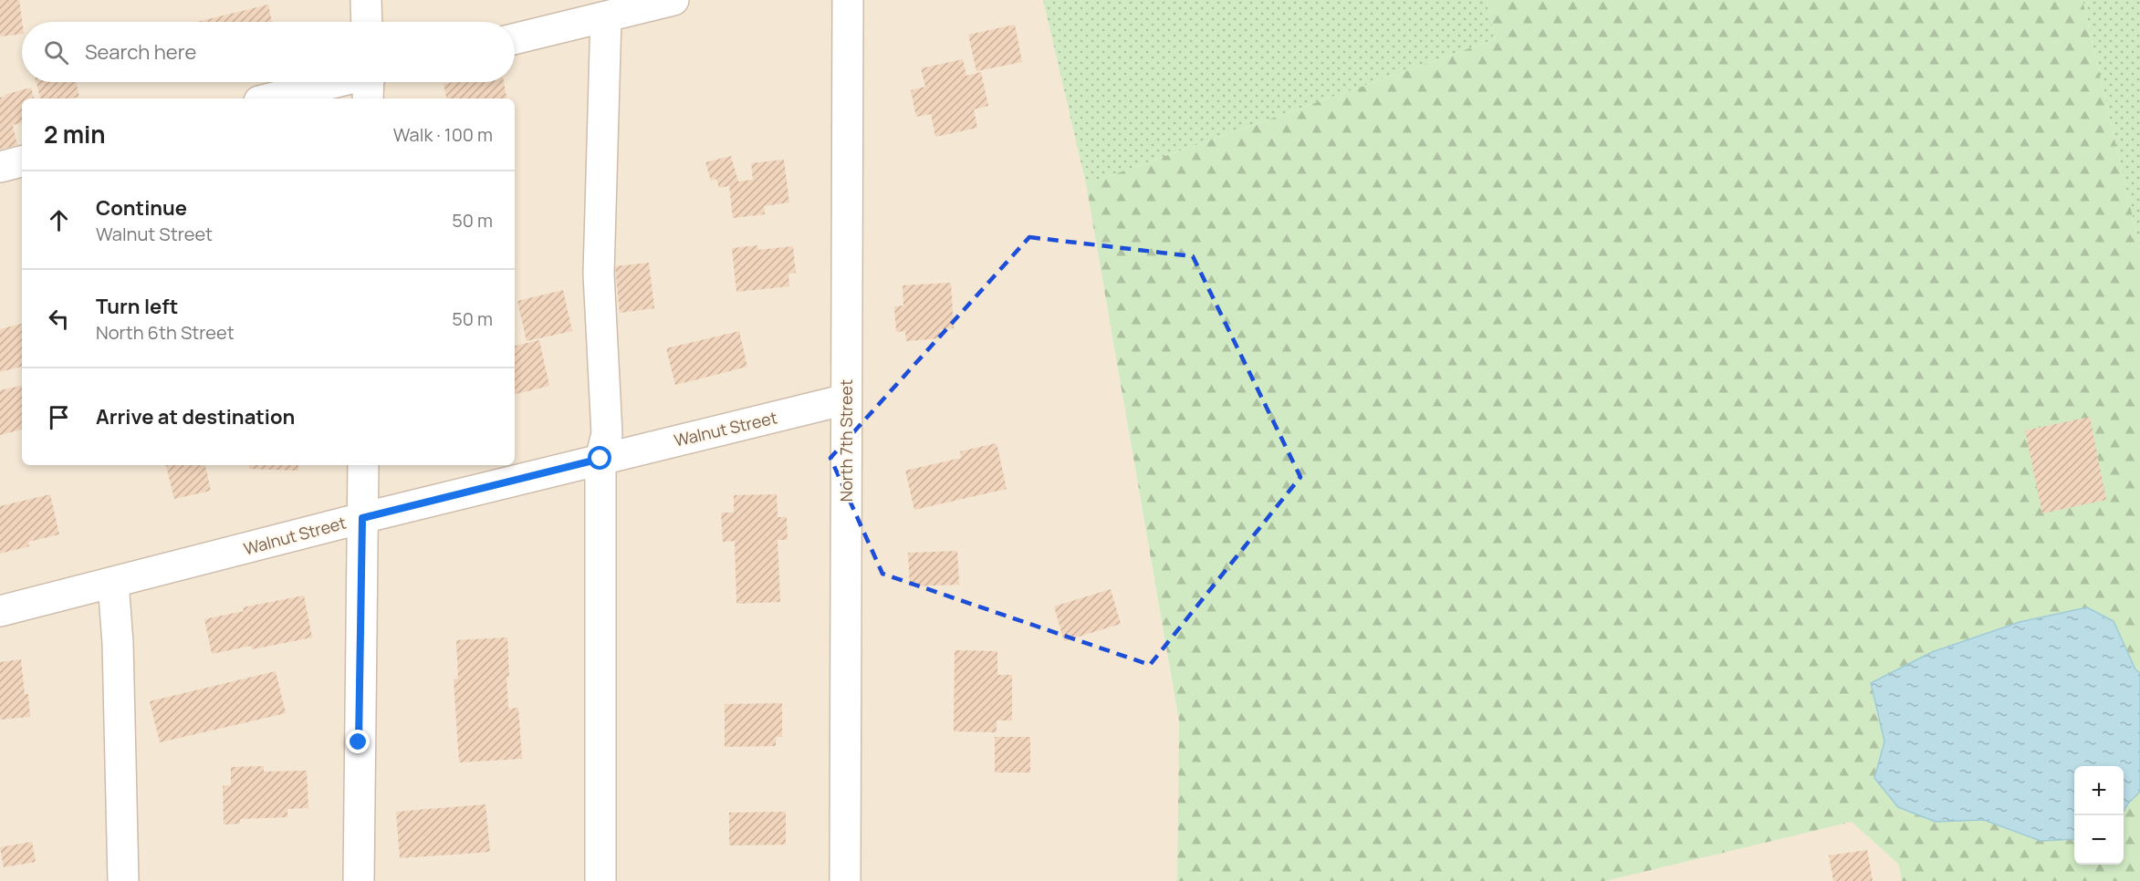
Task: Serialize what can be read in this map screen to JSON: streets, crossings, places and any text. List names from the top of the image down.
{
  "streets": {
    "street": ["Walnut Street", "North 7th Street"]
  },
  "crossings": [
    ["Walnut Street", "North 7th Street"]
  ],
  "page": {
    "search": "Search here",
    "heading": ["2 min", "Walk · 100 m"],
    "list": [
      ["Continue", "Walnut Street", "50 m"],
      ["Turn left", "North 6th Street", "50 m"],
      "Arrive at destination"
    ],
    "map_buttons": ["+", "−"]
  }
}
